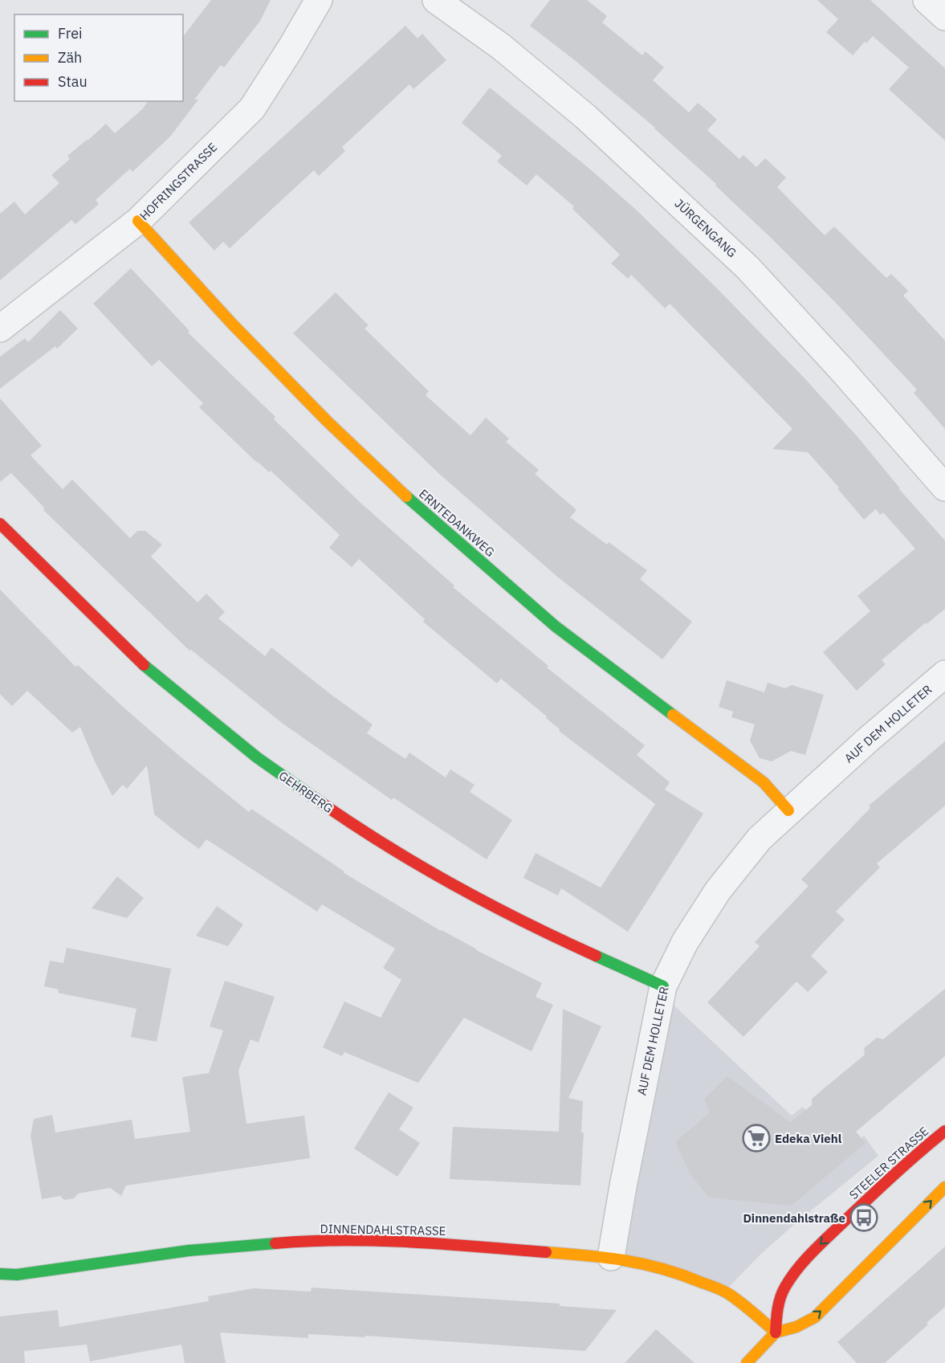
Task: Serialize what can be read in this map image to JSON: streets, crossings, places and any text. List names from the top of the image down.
{
  "streets": {
    "street": [
      "HOFRINGSTRASSE",
      "JÜRGENGANG",
      "ERNTEDANKWEG",
      "AUF DEM HOLLETER",
      "GEHRBERG",
      "STEELER STRASSE",
      "DINNENDAHLSTRASSE"
    ]
  },
  "crossings": [
    ["HOFRINGSTRASSE", "ERNTEDANKWEG"],
    ["ERNTEDANKWEG", "AUF DEM HOLLETER"],
    ["AUF DEM HOLLETER", "GEHRBERG"],
    ["AUF DEM HOLLETER", "DINNENDAHLSTRASSE"],
    ["STEELER STRASSE", "DINNENDAHLSTRASSE"]
  ],
  "places": {
    "supermarket": ["Edeka Viehl"],
    "bus stop": ["Dinnendahlstraße"]
  },
  "legend": ["Frei", "Zäh", "Stau"]
}
